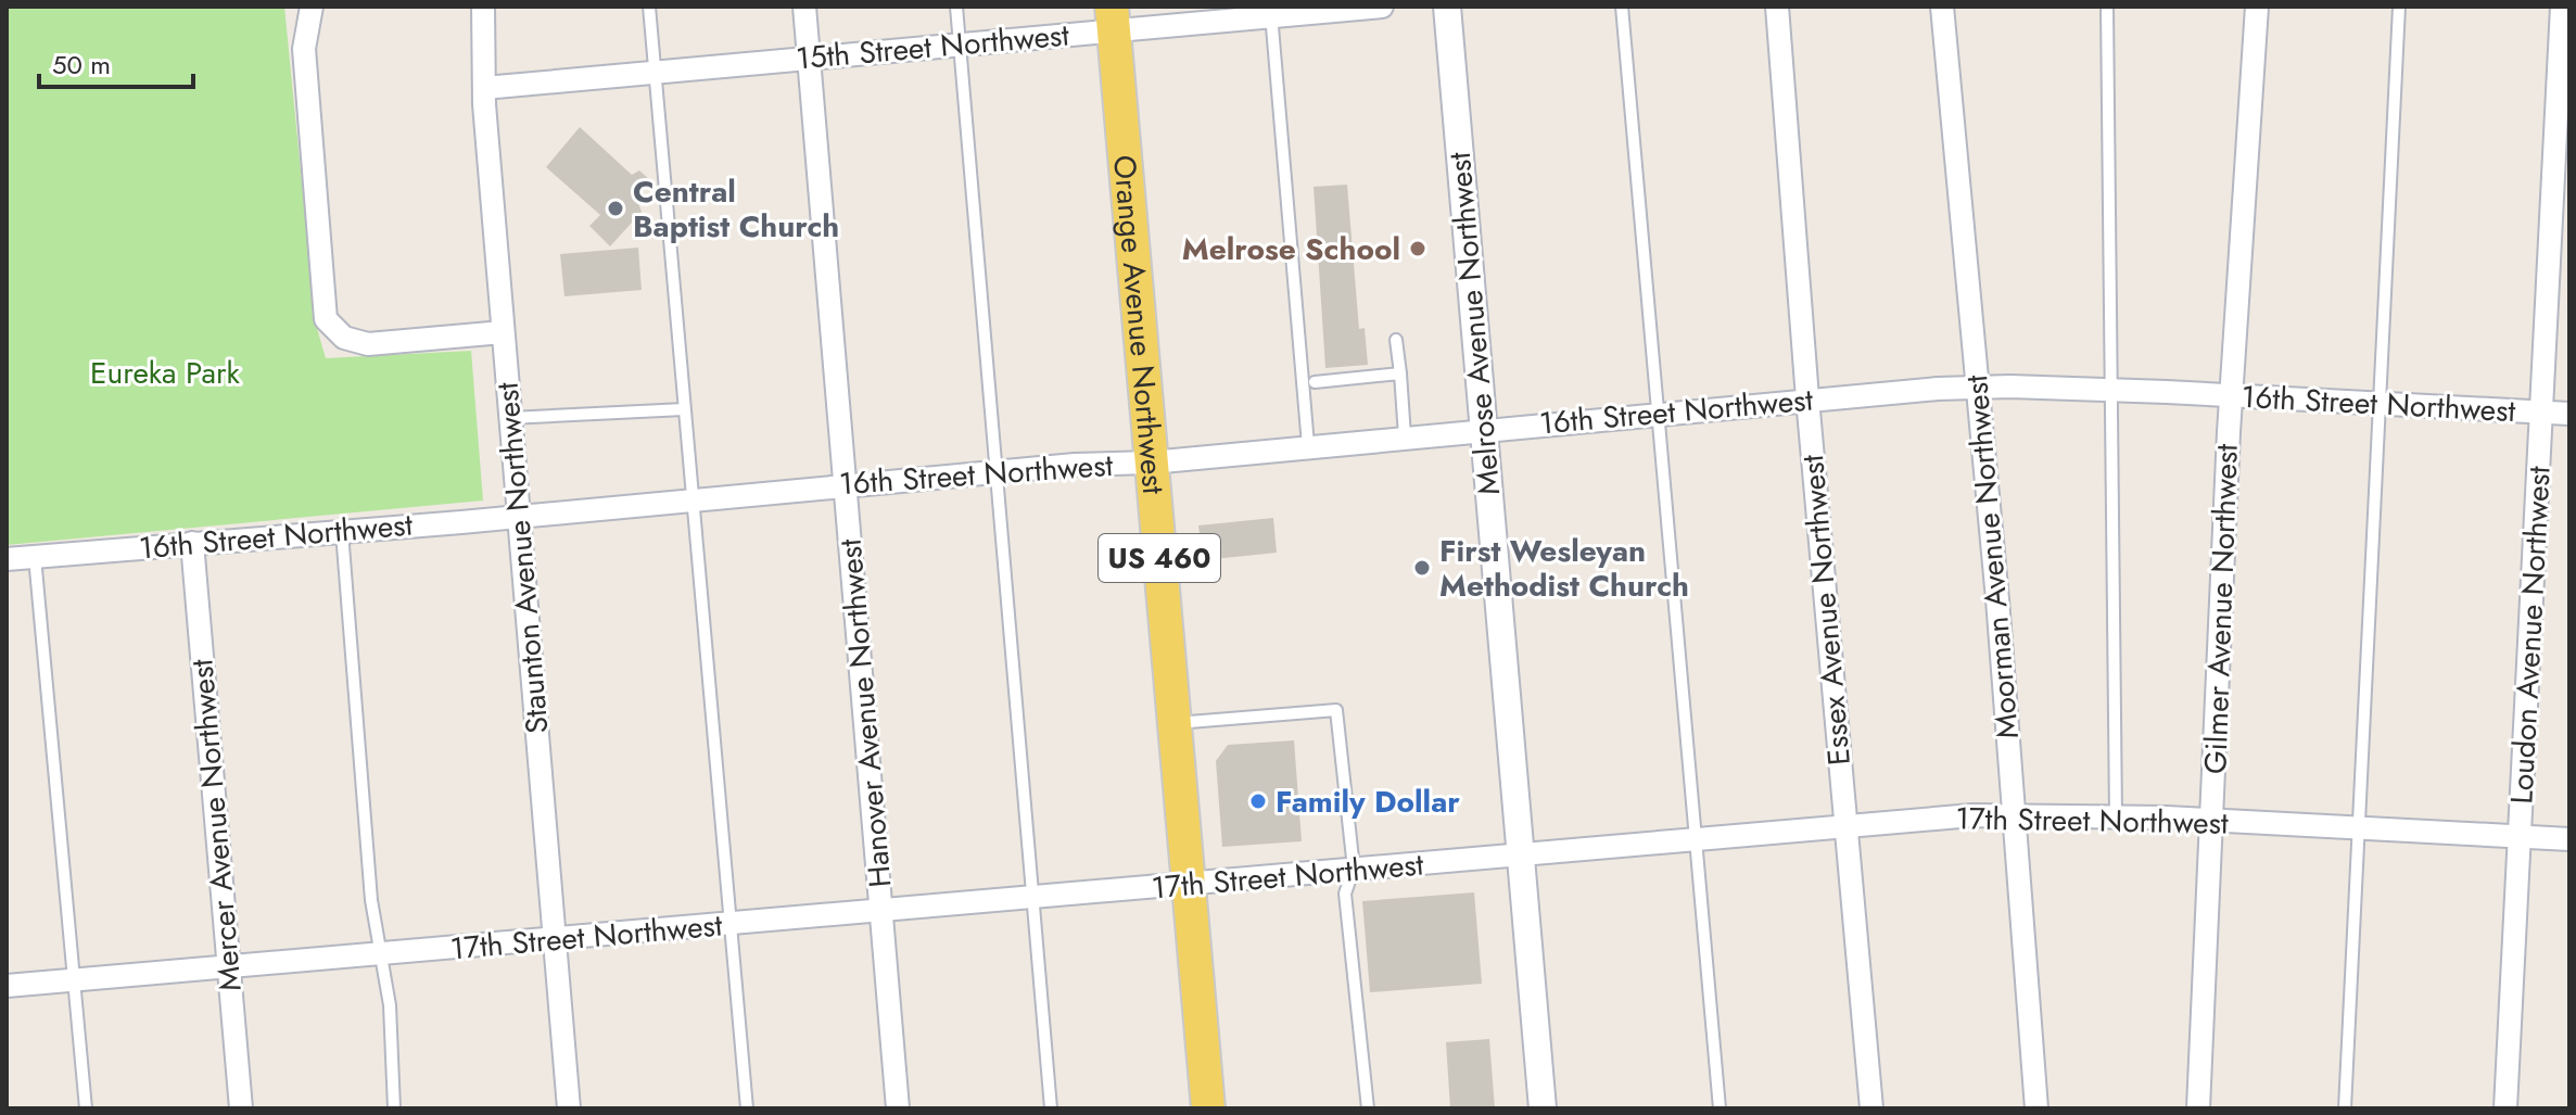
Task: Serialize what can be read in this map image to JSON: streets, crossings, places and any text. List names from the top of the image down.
{
  "streets": {
    "main road": ["Orange Avenue Northwest", "US 460"],
    "street": [
      "15th Street Northwest",
      "Melrose Avenue Northwest",
      "16th Street Northwest",
      "Moorman Avenue Northwest",
      "Staunton Avenue Northwest",
      "Gilmer Avenue Northwest",
      "Essex Avenue Northwest",
      "Loudon Avenue Northwest",
      "Hanover Avenue Northwest",
      "17th Street Northwest",
      "Mercer Avenue Northwest"
    ]
  },
  "crossings": [
    ["15th Street Northwest", "Orange Avenue Northwest"],
    ["15th Street Northwest", "Staunton Avenue Northwest"],
    ["15th Street Northwest", "Hanover Avenue Northwest"],
    ["Orange Avenue Northwest", "16th Street Northwest"],
    ["Orange Avenue Northwest", "17th Street Northwest"],
    ["Melrose Avenue Northwest", "16th Street Northwest"],
    ["Melrose Avenue Northwest", "17th Street Northwest"],
    ["16th Street Northwest", "Moorman Avenue Northwest"],
    ["16th Street Northwest", "Staunton Avenue Northwest"],
    ["16th Street Northwest", "Gilmer Avenue Northwest"],
    ["16th Street Northwest", "Essex Avenue Northwest"],
    ["16th Street Northwest", "Loudon Avenue Northwest"],
    ["16th Street Northwest", "Hanover Avenue Northwest"],
    ["16th Street Northwest", "Mercer Avenue Northwest"],
    ["Moorman Avenue Northwest", "17th Street Northwest"],
    ["Staunton Avenue Northwest", "17th Street Northwest"],
    ["Gilmer Avenue Northwest", "17th Street Northwest"],
    ["Essex Avenue Northwest", "17th Street Northwest"],
    ["Loudon Avenue Northwest", "17th Street Northwest"],
    ["Hanover Avenue Northwest", "17th Street Northwest"],
    ["17th Street Northwest", "Mercer Avenue Northwest"]
  ],
  "parks": ["Eureka Park"],
  "places": [
    "Central Baptist Church",
    "Melrose School",
    "First Wesleyan Methodist Church",
    "Family Dollar"
  ],
  "scale_bar": "50 m"
}
